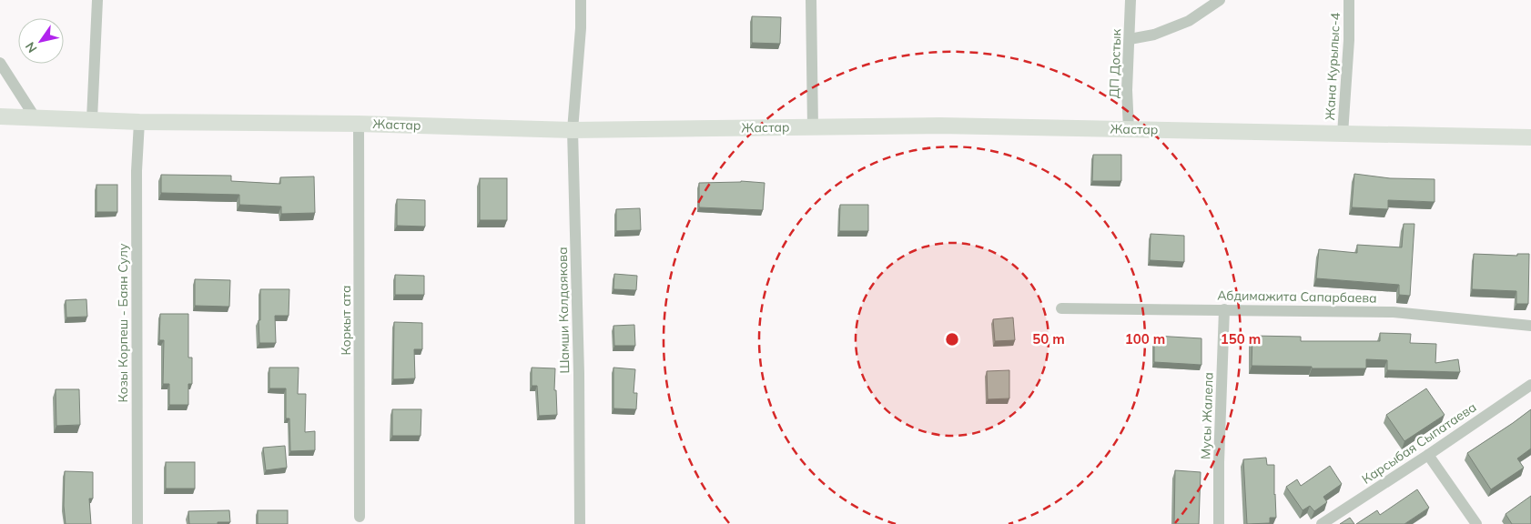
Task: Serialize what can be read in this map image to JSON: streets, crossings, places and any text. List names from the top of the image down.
{
  "streets": {
    "street": [
      "ДП Достык",
      "Жана Курылыс-4",
      "Жастар",
      "Абдимажита Сапарбаева",
      "Шамши Калдаякова",
      "Коркыт ата",
      "Козы Корпеш - Баян Сулу",
      "Мусы Жалела",
      "Карсыбая Сыпатаева"
    ]
  },
  "crossings": [
    ["ДП Достык", "Жастар"],
    ["Жана Курылыс-4", "Жастар"],
    ["Жастар", "Шамши Калдаякова"],
    ["Жастар", "Коркыт ата"],
    ["Жастар", "Козы Корпеш - Баян Сулу"],
    ["Абдимажита Сапарбаева", "Мусы Жалела"]
  ],
  "north": "bottom left",
  "rings": ["50 m", "100 m", "150 m"]
}
